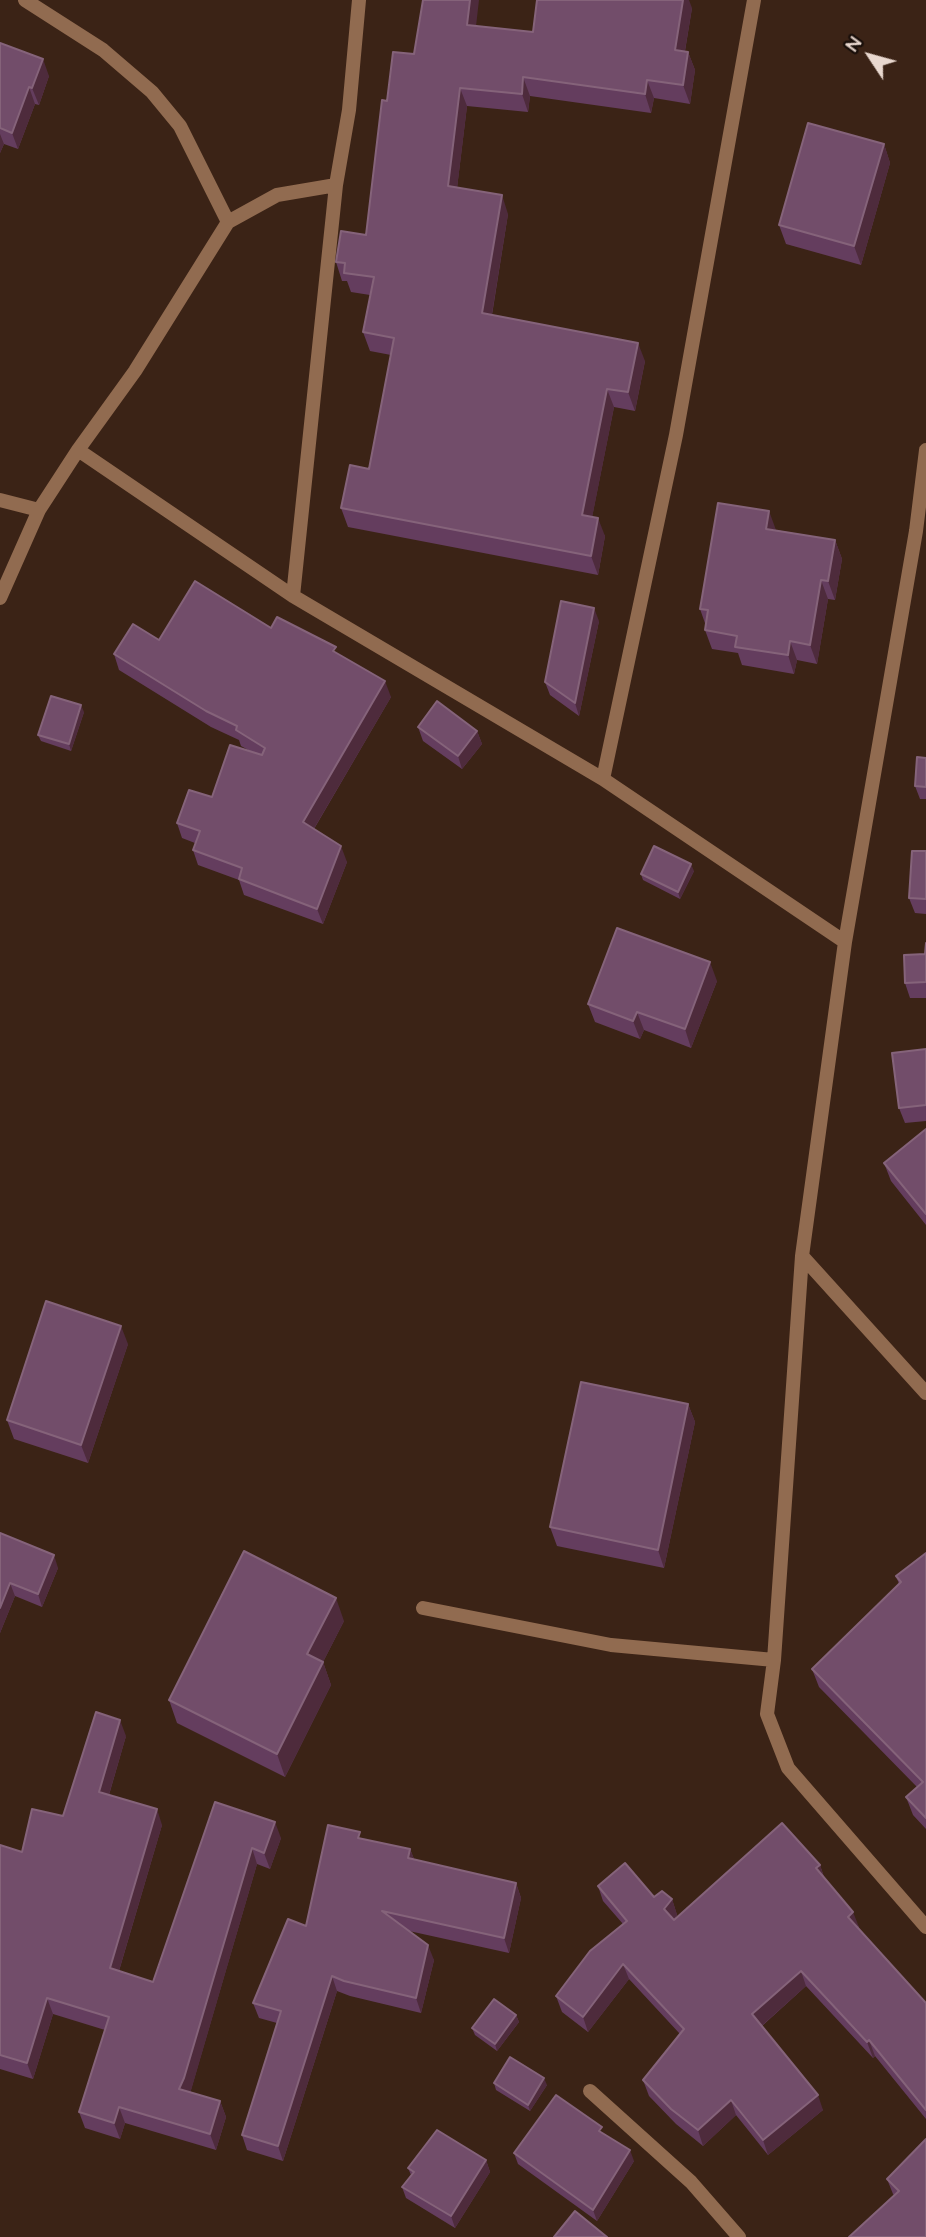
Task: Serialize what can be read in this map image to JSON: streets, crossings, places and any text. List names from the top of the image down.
{
  "north": "top left"
}
